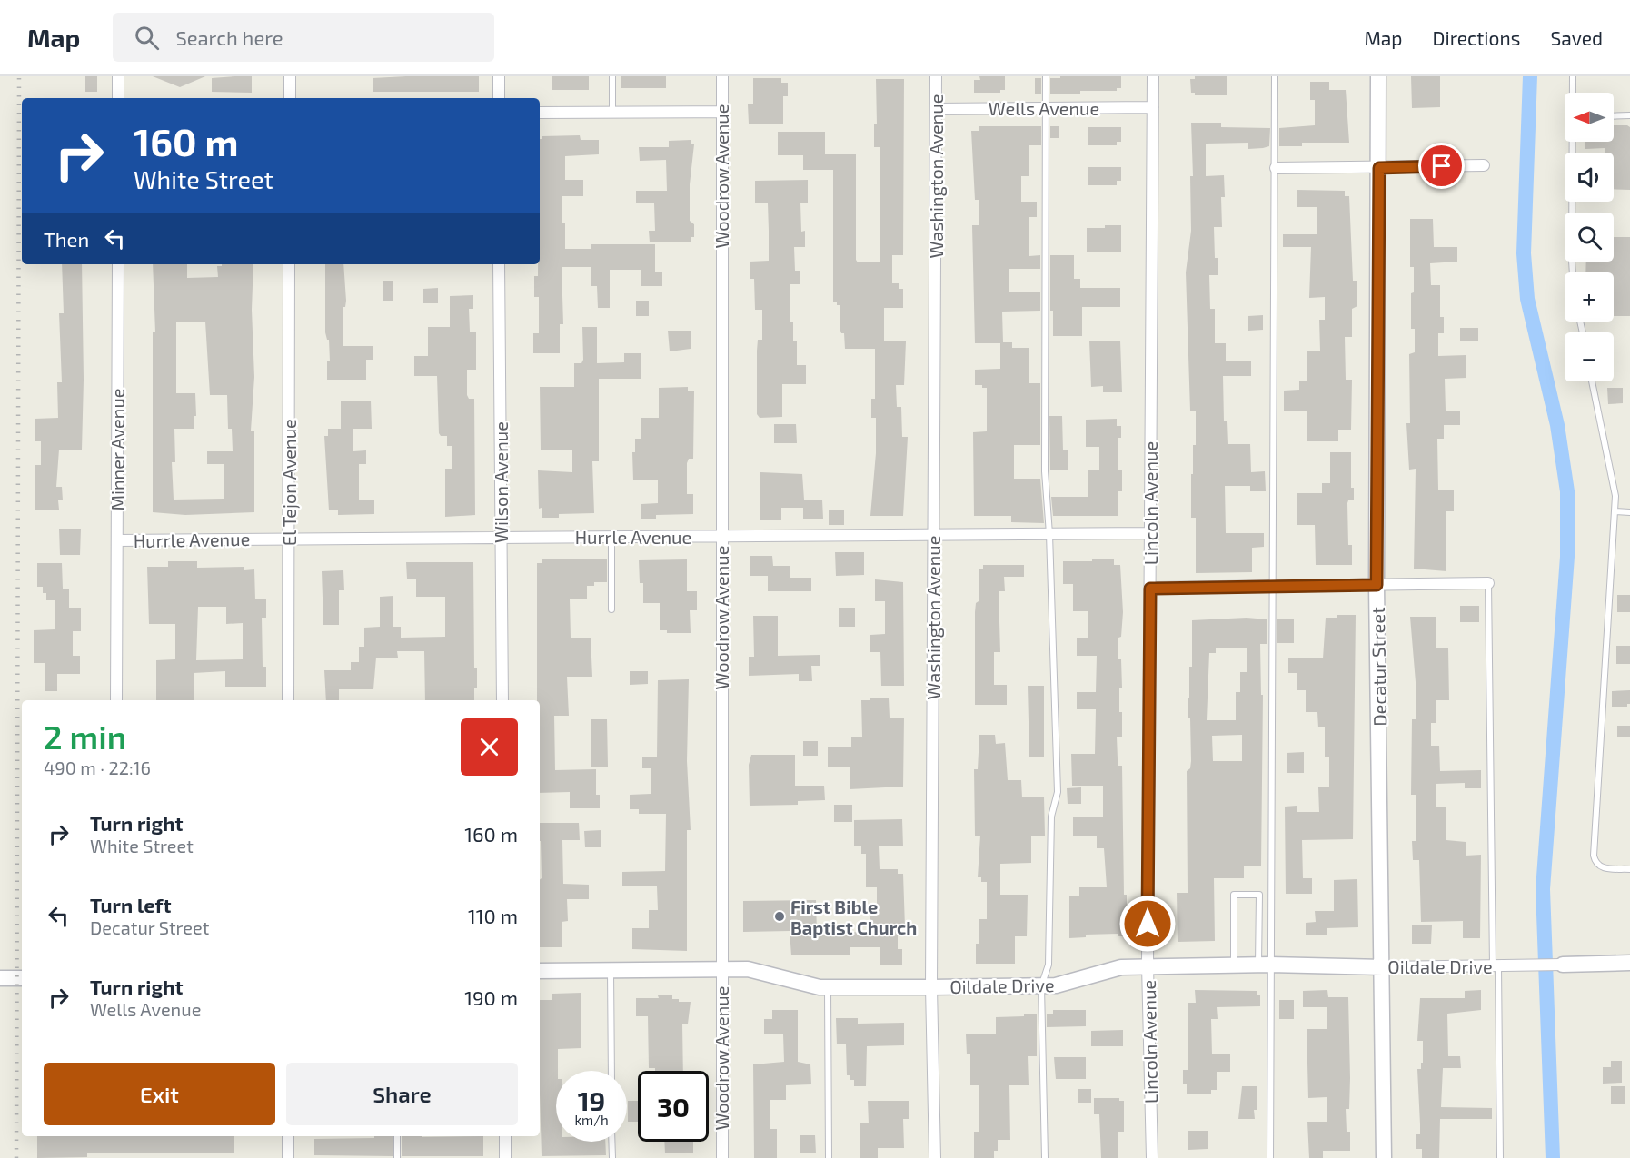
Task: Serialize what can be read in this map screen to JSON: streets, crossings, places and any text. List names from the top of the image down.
{
  "streets": {
    "street": [
      "Wells Avenue",
      "Woodrow Avenue",
      "Washington Avenue",
      "Minner Avenue",
      "El Tejon Avenue",
      "Wilson Avenue",
      "Lincoln Avenue",
      "Hurrle Avenue",
      "Decatur Street",
      "Oildale Drive"
    ]
  },
  "crossings": [
    ["Wells Avenue", "Washington Avenue"],
    ["Wells Avenue", "Lincoln Avenue"],
    ["Woodrow Avenue", "Hurrle Avenue"],
    ["Woodrow Avenue", "Oildale Drive"],
    ["Washington Avenue", "Hurrle Avenue"],
    ["Washington Avenue", "Oildale Drive"],
    ["Minner Avenue", "Hurrle Avenue"],
    ["El Tejon Avenue", "Hurrle Avenue"],
    ["Wilson Avenue", "Hurrle Avenue"],
    ["Lincoln Avenue", "Hurrle Avenue"],
    ["Lincoln Avenue", "Oildale Drive"],
    ["Decatur Street", "Oildale Drive"]
  ],
  "places": ["First Bible Baptist Church"],
  "north": "left",
  "page": {
    "header": "Map",
    "search": "Search here",
    "nav": ["Map", "Directions", "Saved"],
    "map_buttons": ["+", "−"],
    "turn": ["160 m", "White Street"],
    "then": "Then",
    "heading": ["2 min", "490 m · 22:16"],
    "list": [
      {
        "name": "Turn right",
        "note": "White Street",
        "value": "160 m"
      },
      {
        "name": "Turn left",
        "note": "Decatur Street",
        "value": "110 m"
      },
      {
        "name": "Turn right",
        "note": "Wells Avenue",
        "value": "190 m"
      }
    ],
    "buttons": ["Exit", "Share"],
    "speed": "19 km/h",
    "limit": "30"
  }
}
